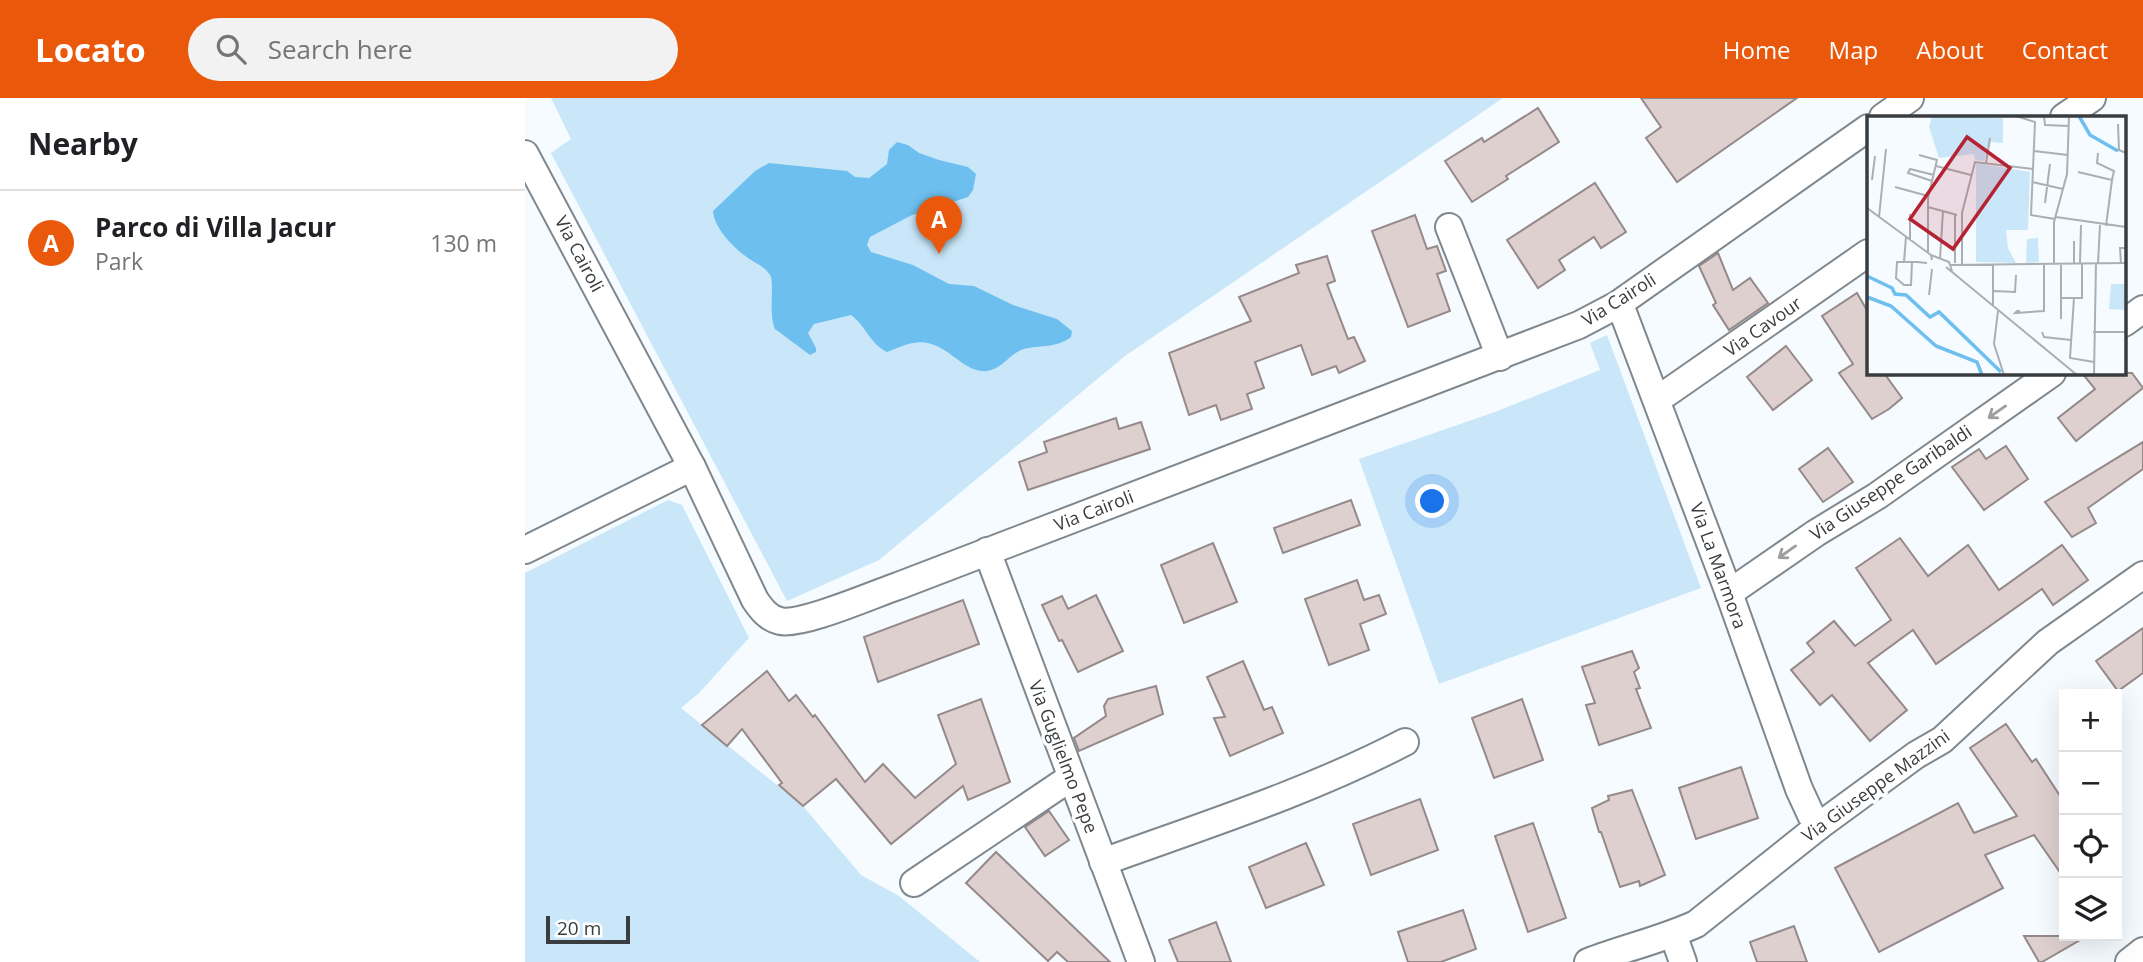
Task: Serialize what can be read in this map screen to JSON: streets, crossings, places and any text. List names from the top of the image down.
{
  "streets": {
    "street": [
      "Via Cairoli",
      "Via Cavour",
      "Via Giuseppe Garibaldi",
      "Via La Marmora",
      "Via Guglielmo Pepe",
      "Via Giuseppe Mazzini"
    ]
  },
  "crossings": [
    ["Via Cairoli", "Via La Marmora"],
    ["Via Cairoli", "Via Guglielmo Pepe"],
    ["Via Cavour", "Via La Marmora"],
    ["Via Giuseppe Garibaldi", "Via La Marmora"],
    ["Via La Marmora", "Via Giuseppe Mazzini"]
  ],
  "one_way": ["Via Giuseppe Garibaldi"],
  "scale_bar": "20 m",
  "page": {
    "header": "Locato",
    "search": "Search here",
    "nav": [
      "Home",
      "Map",
      "About",
      "Contact"
    ],
    "heading": "Nearby",
    "list": [
      {
        "mark": "A",
        "name": "Parco di Villa Jacur",
        "note": "Park",
        "value": "130 m"
      }
    ],
    "pins": "A",
    "map_buttons": ["+", "−"],
    "scale": "20 m"
  }
}
